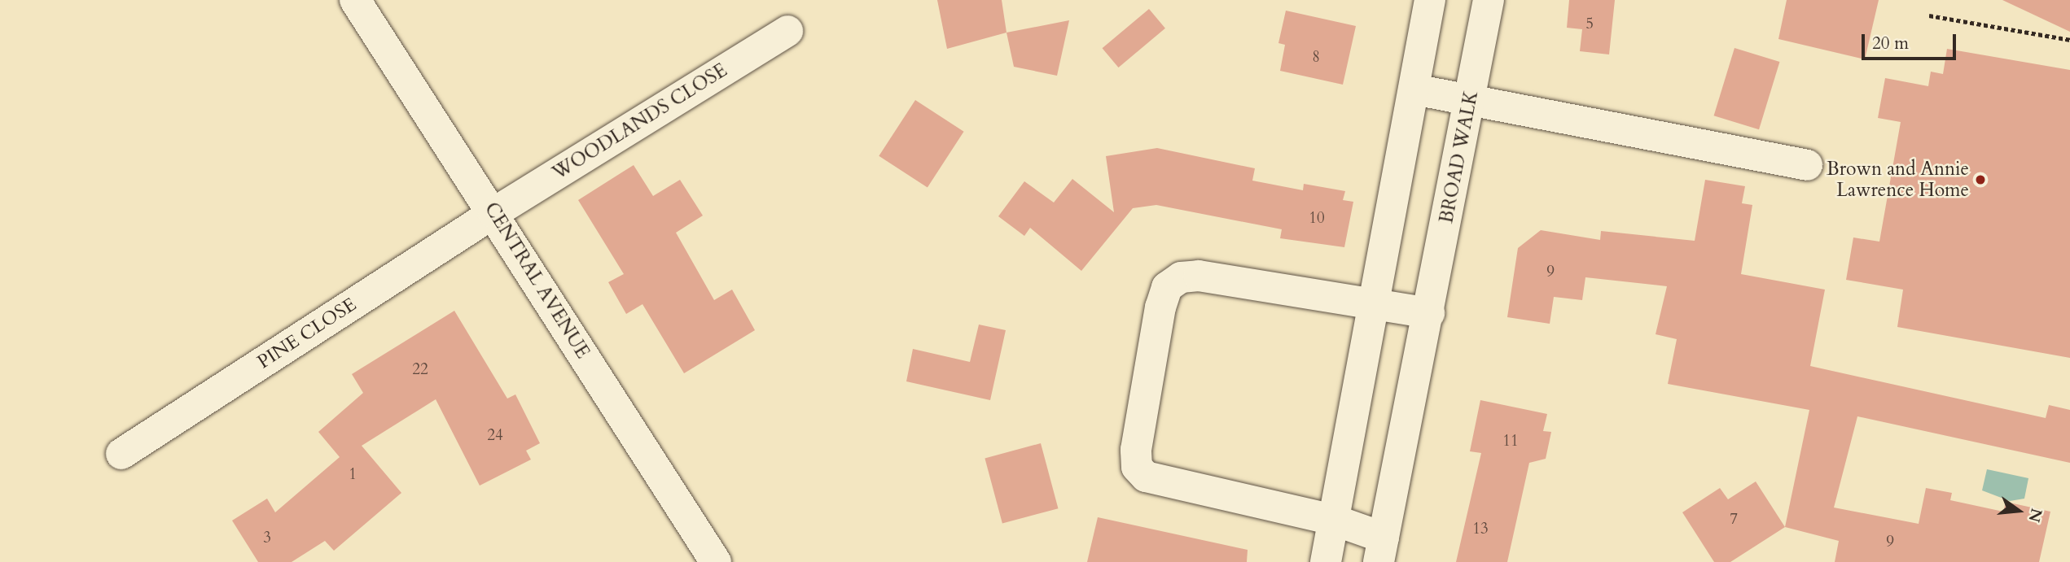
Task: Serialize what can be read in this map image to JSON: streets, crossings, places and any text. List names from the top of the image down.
{
  "streets": {
    "street": [
      "WOODLANDS CLOSE",
      "BROAD WALK",
      "CENTRAL AVENUE",
      "PINE CLOSE"
    ]
  },
  "crossings": [
    ["WOODLANDS CLOSE", "CENTRAL AVENUE"],
    ["WOODLANDS CLOSE", "PINE CLOSE"],
    ["CENTRAL AVENUE", "PINE CLOSE"]
  ],
  "places": ["Brown and Annie Lawrence Home"],
  "house_numbers": [
    "5",
    "8",
    "10",
    "9",
    "22",
    "24",
    "11",
    "1",
    "7",
    "13",
    "3",
    "9"
  ],
  "scale_bar": "20 m",
  "north": "right"
}
